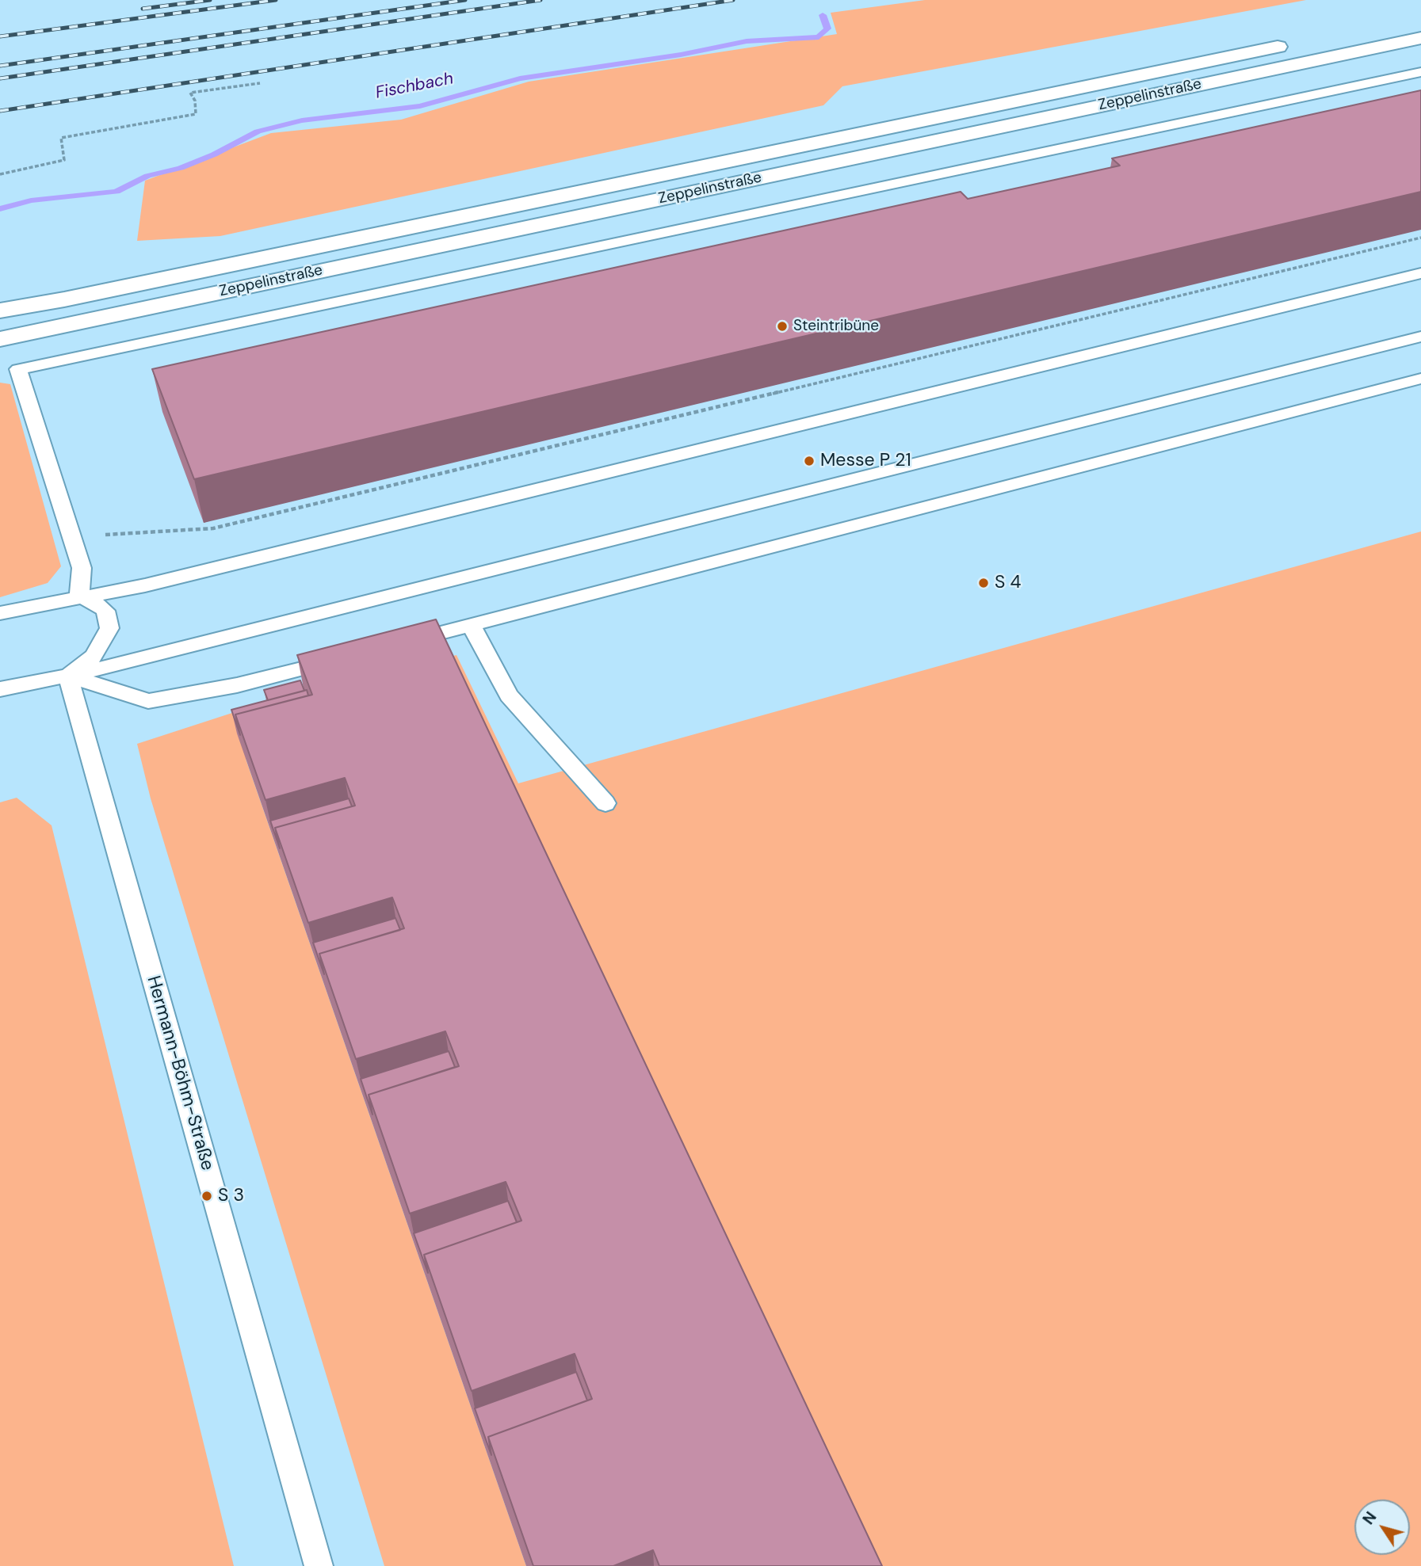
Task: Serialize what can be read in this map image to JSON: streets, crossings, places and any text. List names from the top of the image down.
{
  "streets": {
    "street": ["Zeppelinstraße"],
    "lane": ["Hermann-Böhm-Straße"]
  },
  "water": ["Fischbach"],
  "places": [
    "Steintribüne",
    "Messe P 21",
    "S 4",
    "S 3"
  ],
  "north": "top left"
}
